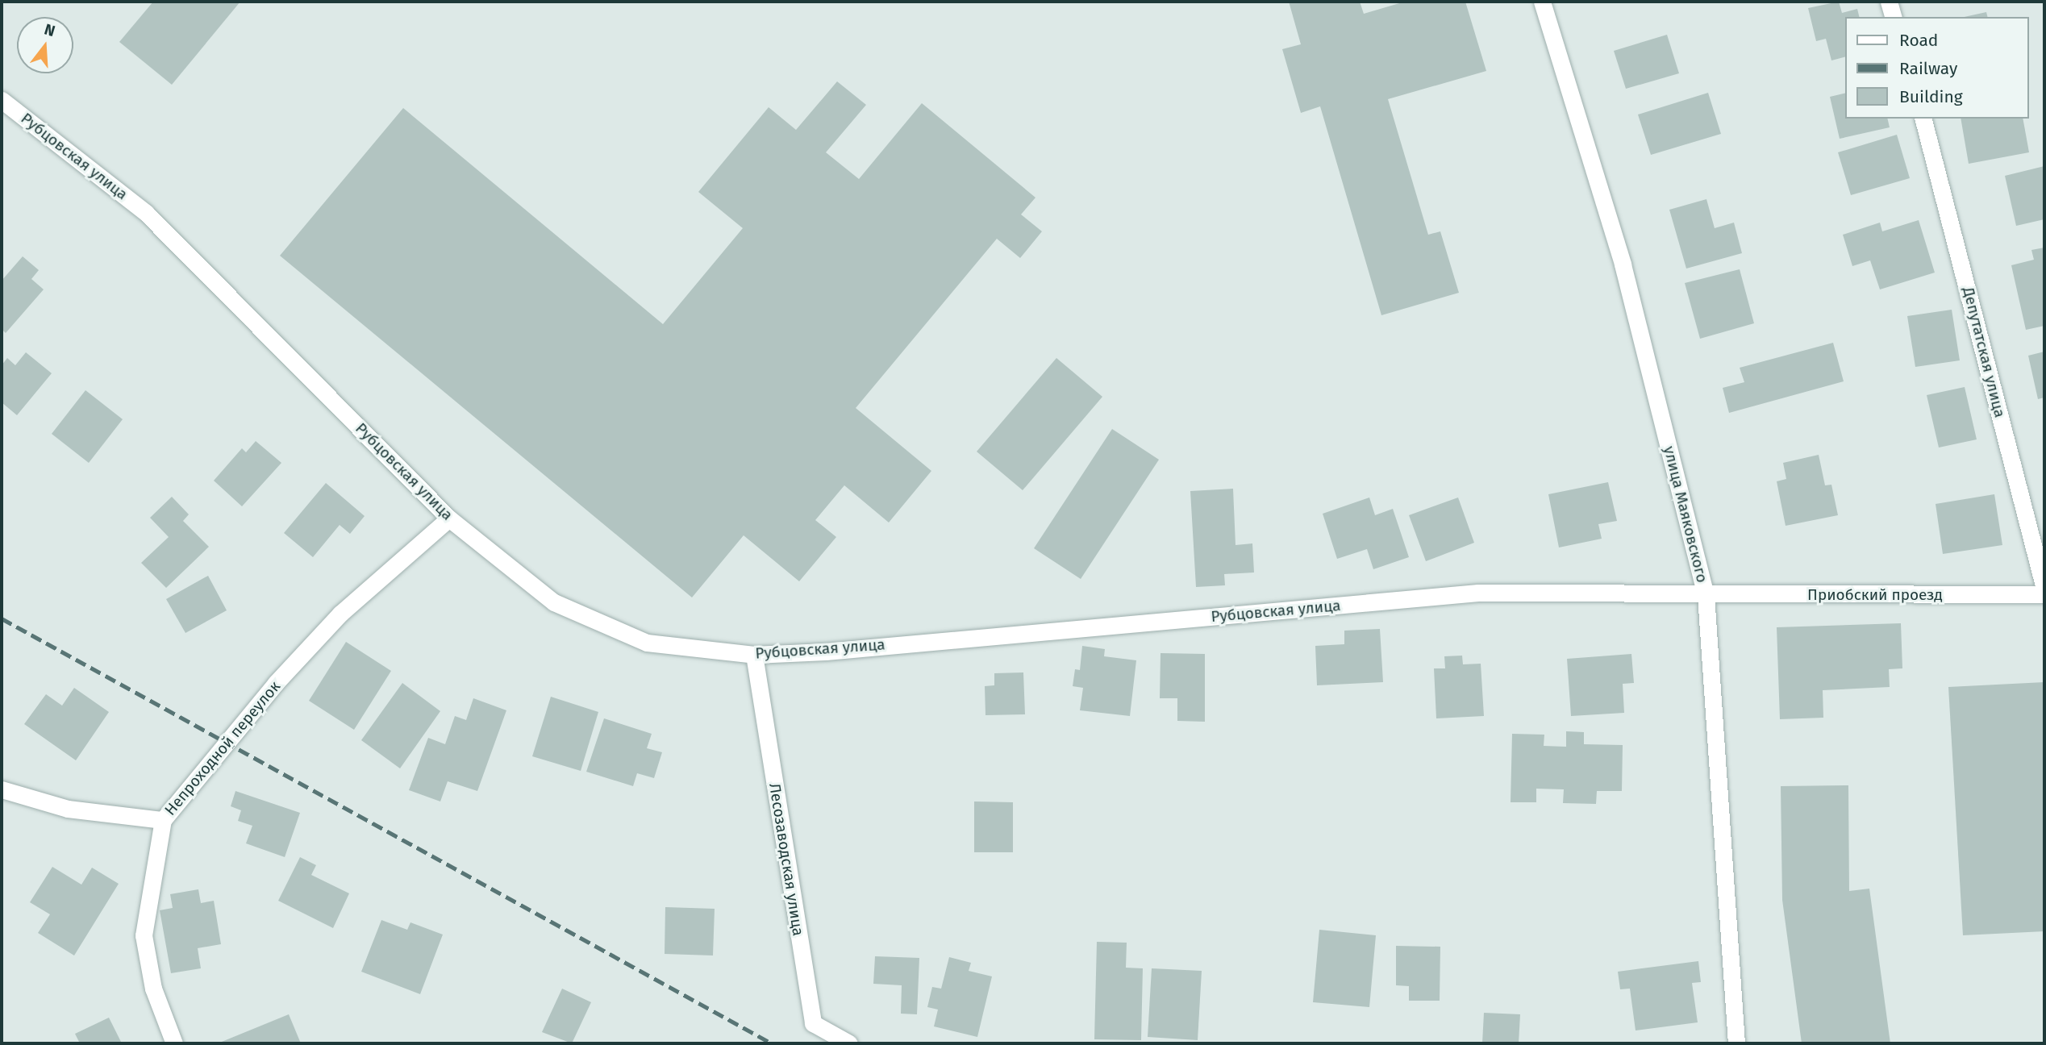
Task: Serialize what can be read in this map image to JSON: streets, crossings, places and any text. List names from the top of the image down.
{
  "streets": {
    "street": [
      "Рубцовская улица",
      "Депутатская улица",
      "улица Маяковского",
      "Приобский проезд",
      "Непроходной переулок",
      "Лесозаводская улица"
    ]
  },
  "crossings": [
    ["Рубцовская улица", "улица Маяковского"],
    ["Рубцовская улица", "Приобский проезд"],
    ["Рубцовская улица", "Непроходной переулок"],
    ["Рубцовская улица", "Лесозаводская улица"],
    ["улица Маяковского", "Приобский проезд"]
  ],
  "legend": ["Road", "Railway", "Building"],
  "north": "top"
}
